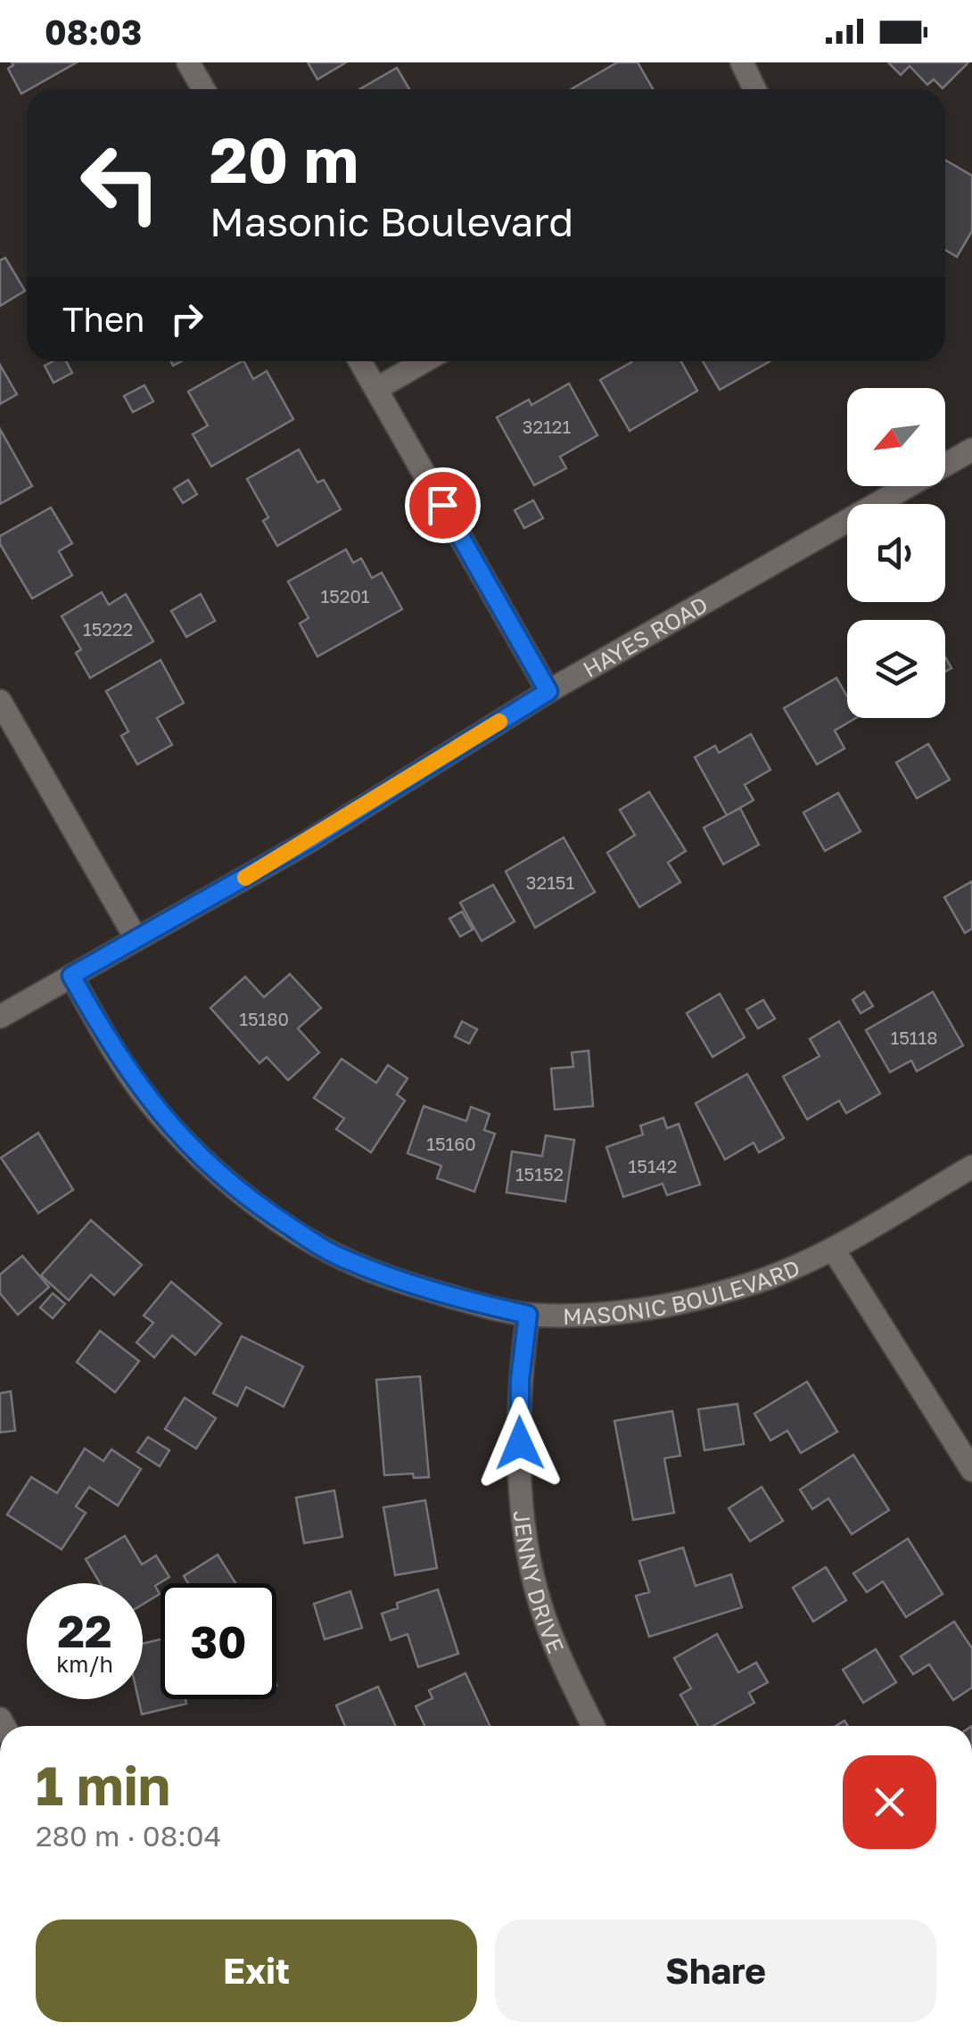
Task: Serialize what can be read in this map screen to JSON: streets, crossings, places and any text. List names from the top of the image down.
{
  "streets": {
    "street": ["HAYES ROAD", "MASONIC BOULEVARD", "JENNY DRIVE"]
  },
  "crossings": [
    ["HAYES ROAD", "MASONIC BOULEVARD"],
    ["MASONIC BOULEVARD", "JENNY DRIVE"]
  ],
  "house_numbers": [
    "32121",
    "15201",
    "15222",
    "32151",
    "15180",
    "15118",
    "15160",
    "15142",
    "15152"
  ],
  "north": "bottom left",
  "page": {
    "status": "08:03",
    "turn": ["20 m", "Masonic Boulevard"],
    "then": "Then",
    "speed": "22 km/h",
    "limit": "30",
    "heading": ["1 min", "280 m · 08:04"],
    "buttons": ["Exit", "Share"]
  }
}
